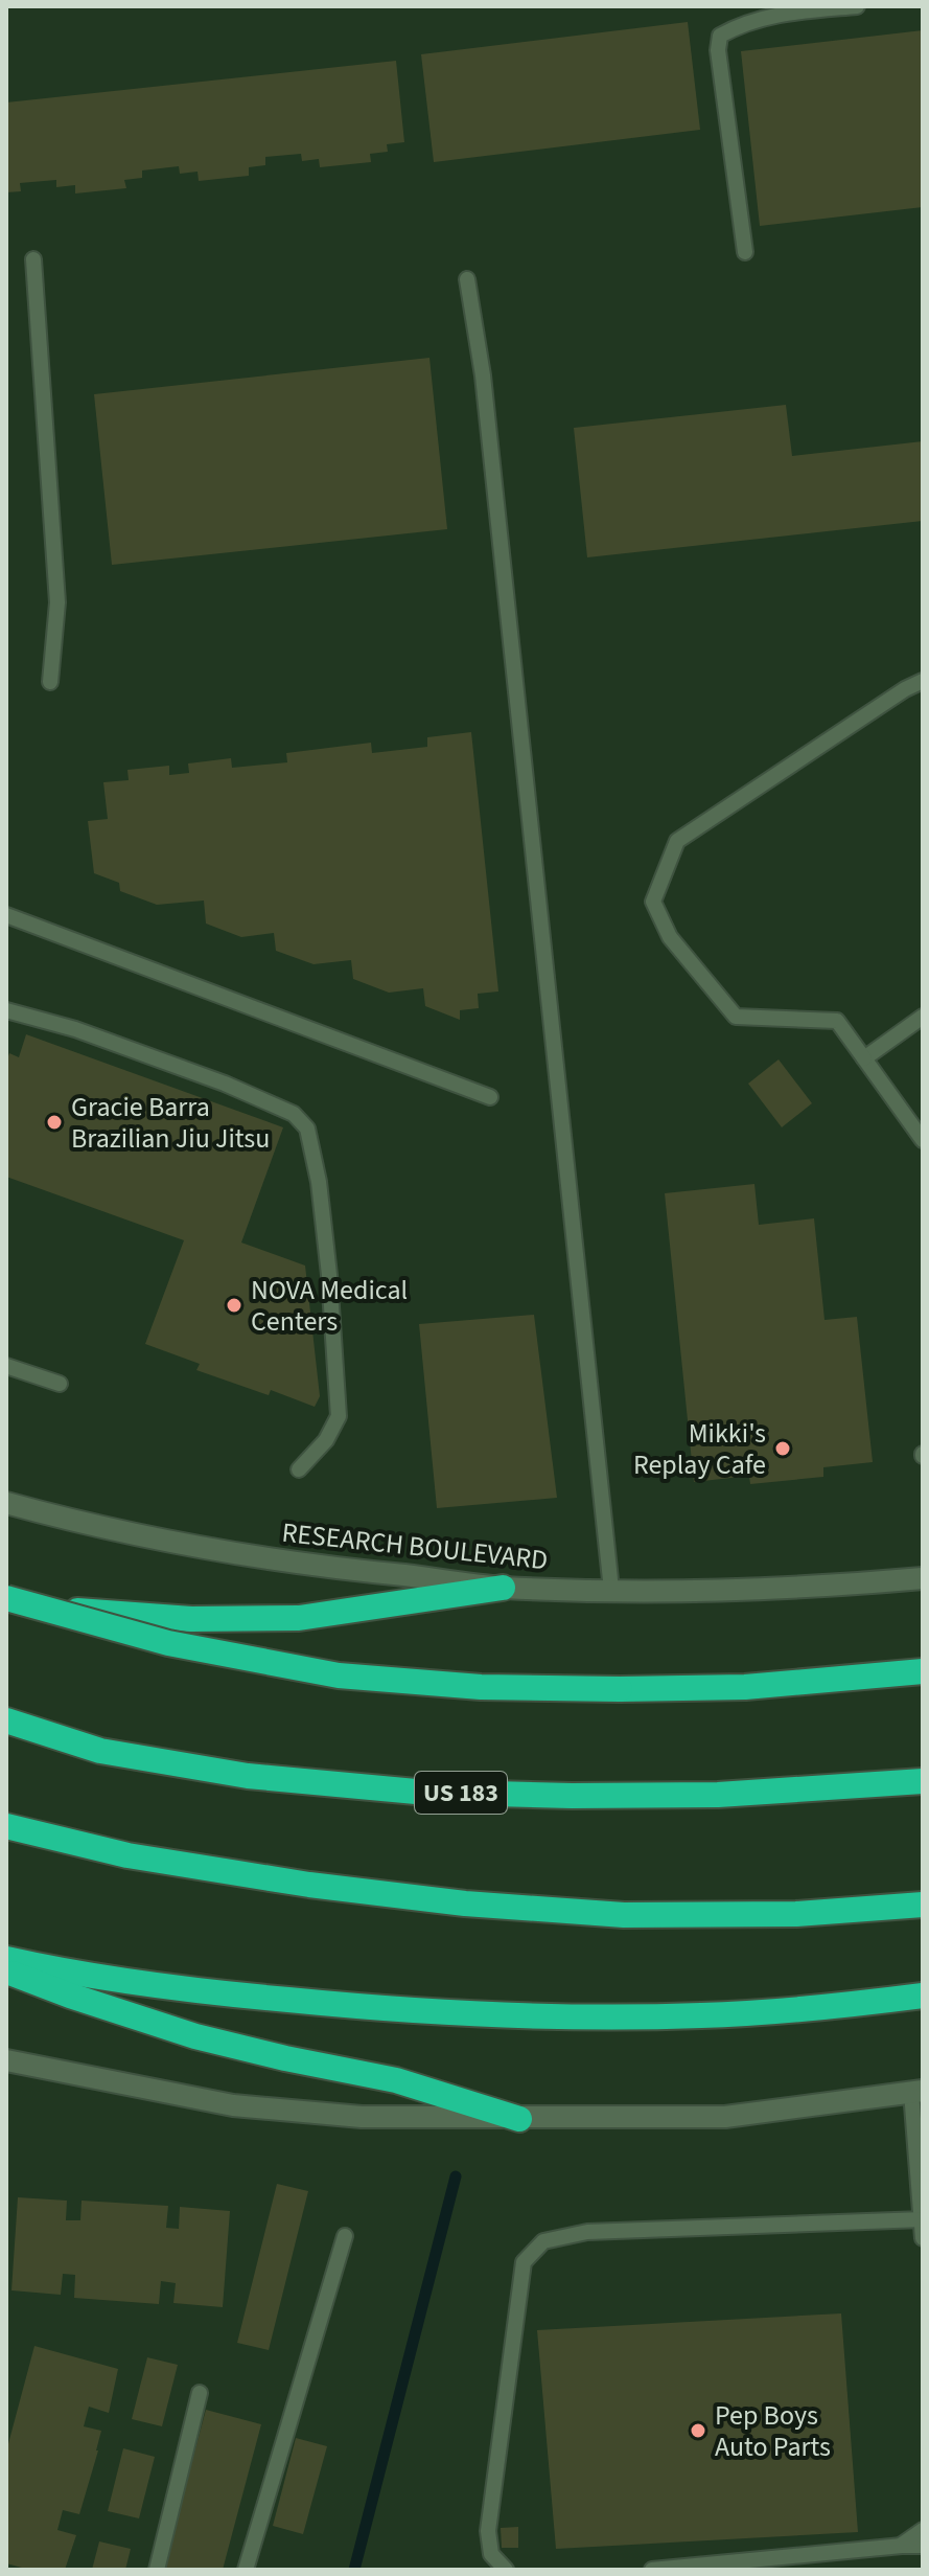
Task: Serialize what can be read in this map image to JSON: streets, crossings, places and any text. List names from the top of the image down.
{
  "streets": {
    "highway": ["US 183"],
    "main road": ["RESEARCH BOULEVARD"]
  },
  "places": [
    "Gracie Barra Brazilian Jiu Jitsu",
    "NOVA Medical Centers",
    "Mikki's Replay Cafe",
    "Pep Boys Auto Parts"
  ]
}
